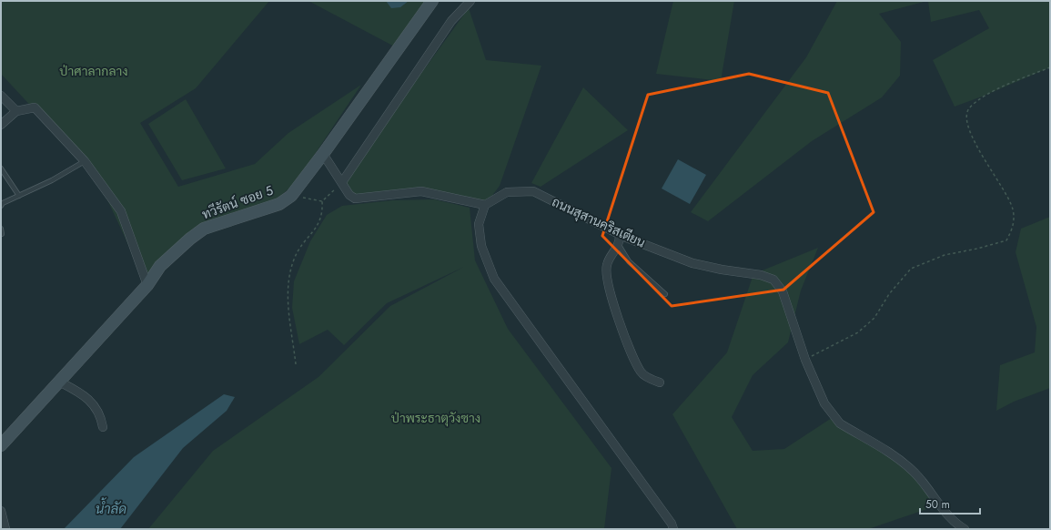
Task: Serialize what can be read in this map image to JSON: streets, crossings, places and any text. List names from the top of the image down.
{
  "streets": {
    "street": ["ทวีรัตน์ ซอย 5", "ถนนสุสานคริสเตียน"]
  },
  "water": ["น้ำลัด"],
  "parks": ["ป่าศาลากลาง", "ป่าพระธาตุวังซาง"],
  "scale_bar": "50 m"
}
